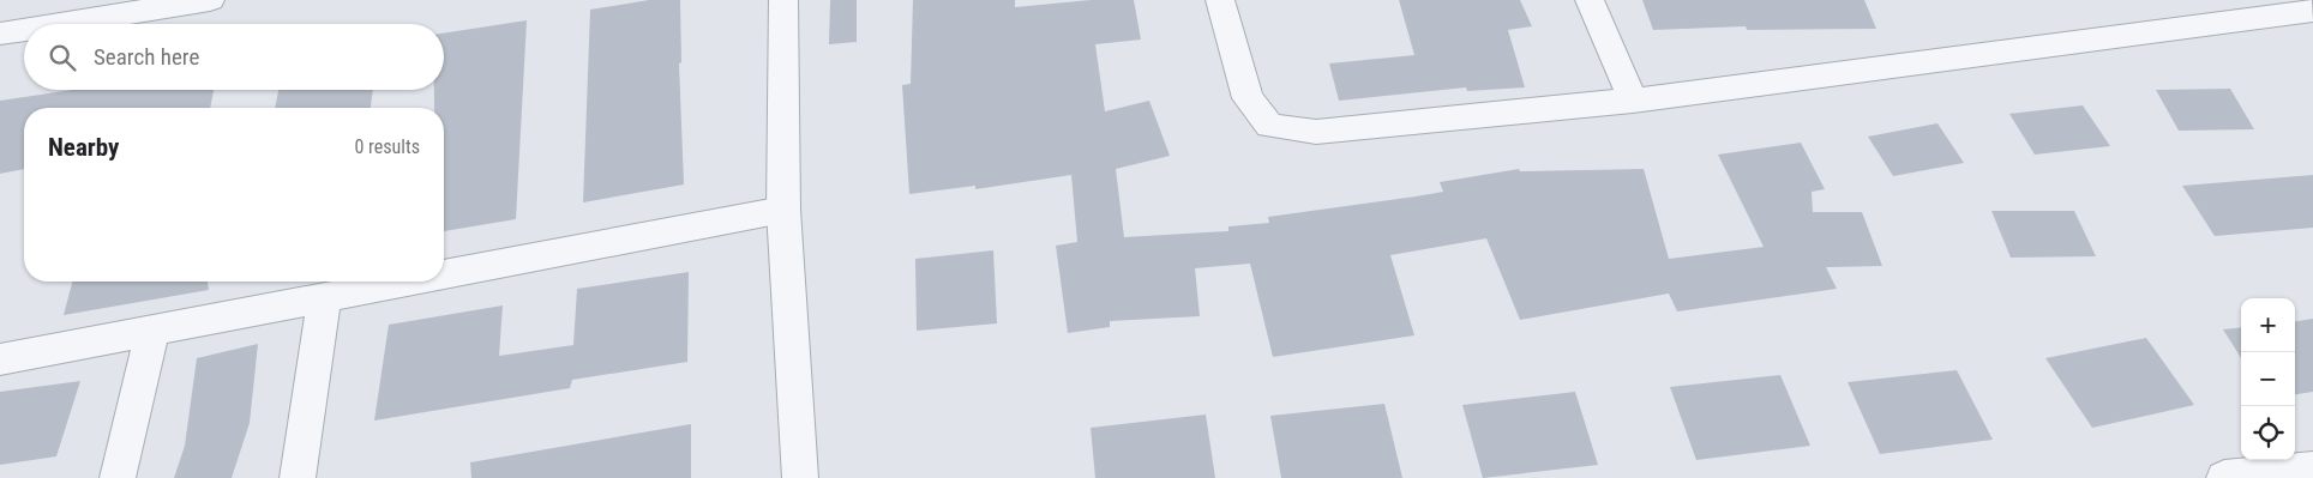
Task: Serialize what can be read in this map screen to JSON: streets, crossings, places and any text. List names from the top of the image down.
{
  "page": {
    "search": "Search here",
    "heading": ["Nearby", "0 results"],
    "map_buttons": ["+", "−"]
  }
}
